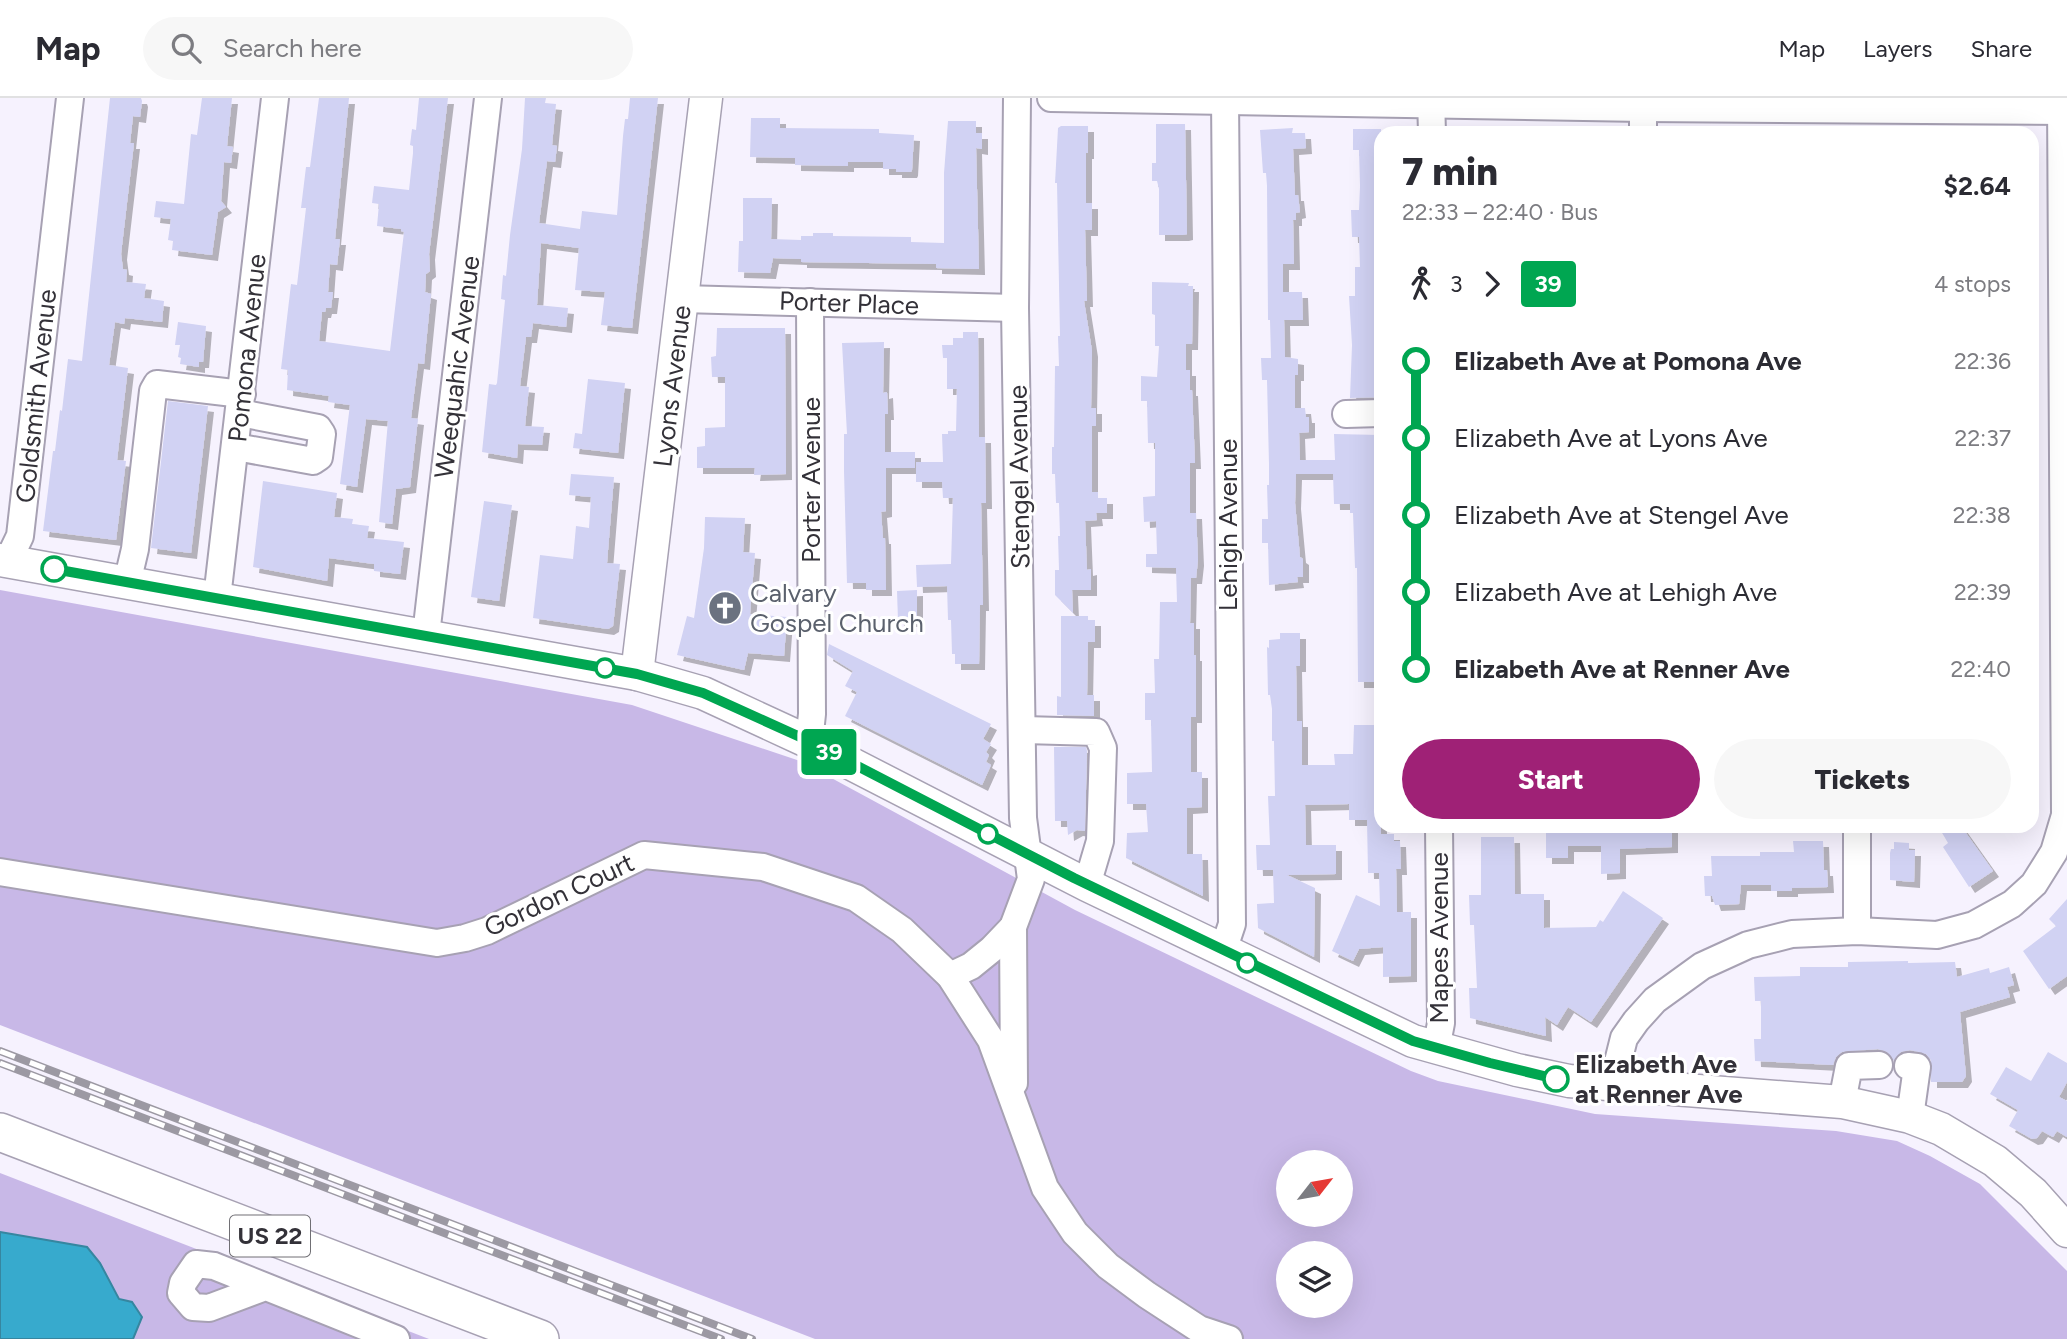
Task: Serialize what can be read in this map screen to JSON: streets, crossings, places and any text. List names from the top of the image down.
{
  "streets": {
    "highway": ["US 22"],
    "main road": ["Lyons Avenue"],
    "street": [
      "Porter Place",
      "Pomona Avenue",
      "Weequahic Avenue",
      "Goldsmith Avenue",
      "Stengel Avenue",
      "Porter Avenue",
      "Lehigh Avenue",
      "Gordon Court",
      "Mapes Avenue"
    ]
  },
  "crossings": [
    ["Porter Place", "Lyons Avenue"],
    ["Porter Place", "Stengel Avenue"],
    ["Porter Place", "Porter Avenue"]
  ],
  "places": {
    "church": ["Calvary Gospel Church"],
    "other": ["Elizabeth Ave at Renner Ave"]
  },
  "lines": ["bus line 39"],
  "north": "top right",
  "page": {
    "header": "Map",
    "search": "Search here",
    "nav": ["Map", "Layers", "Share"],
    "on_map": "39",
    "heading": ["7 min", "22:33 – 22:40 · Bus", "$2.64"],
    "legs": ["3", "39", "4 stops"],
    "list": [
      {
        "name": "Elizabeth Ave at Pomona Ave",
        "value": "22:36"
      },
      {
        "name": "Elizabeth Ave at Lyons Ave",
        "value": "22:37"
      },
      {
        "name": "Elizabeth Ave at Stengel Ave",
        "value": "22:38"
      },
      {
        "name": "Elizabeth Ave at Lehigh Ave",
        "value": "22:39"
      },
      {
        "name": "Elizabeth Ave at Renner Ave",
        "value": "22:40"
      }
    ],
    "buttons": ["Start", "Tickets"]
  }
}
